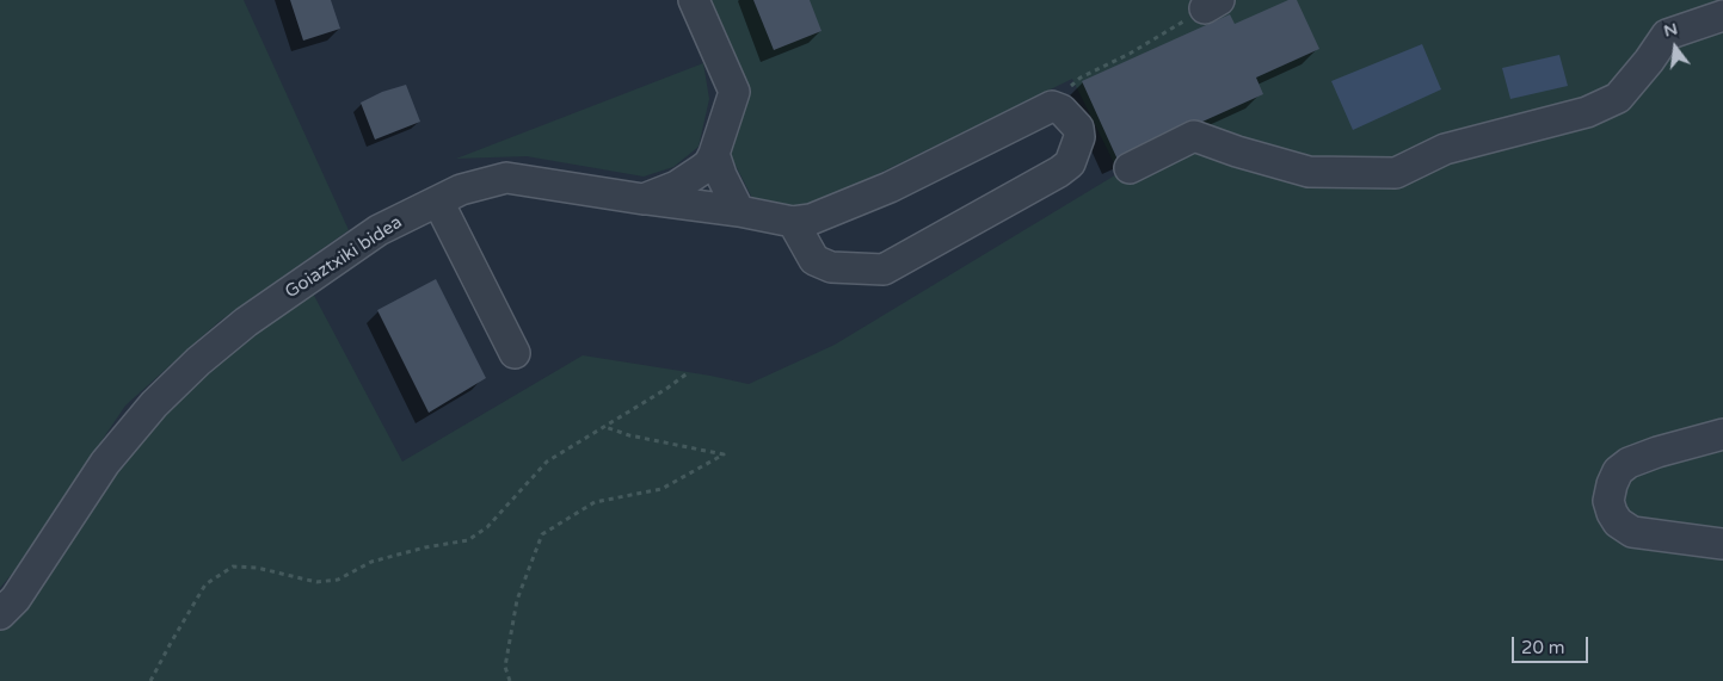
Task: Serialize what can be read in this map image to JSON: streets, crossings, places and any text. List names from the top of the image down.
{
  "streets": {
    "street": ["Goiaztxiki bidea"]
  },
  "scale_bar": "20 m",
  "north": "top"
}
